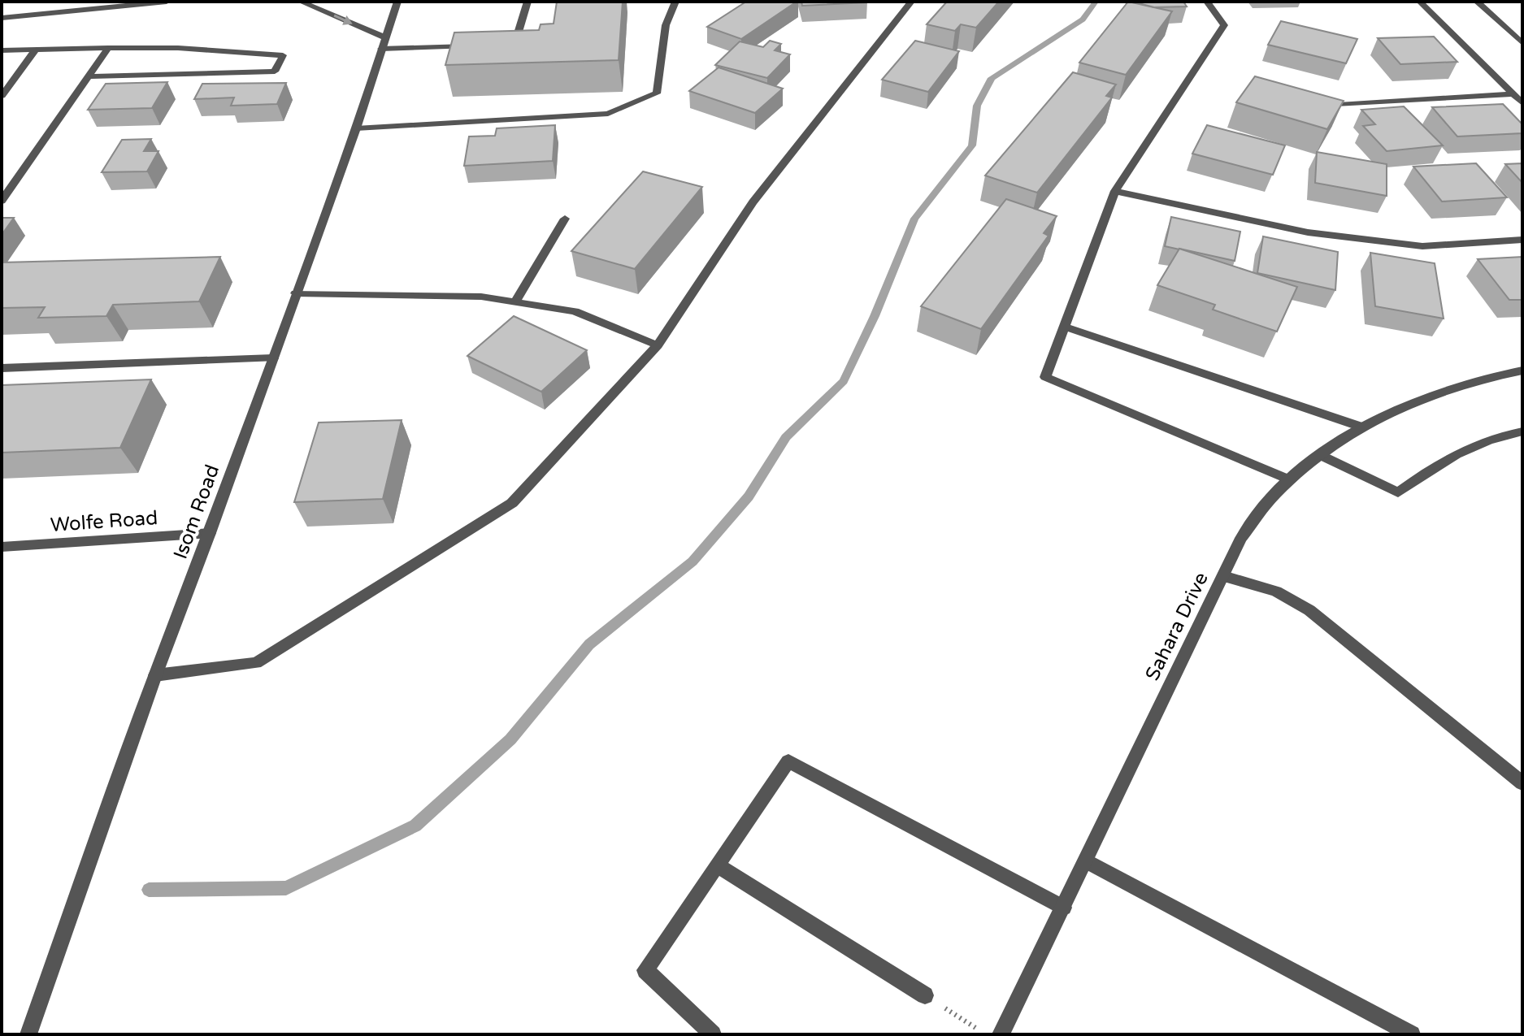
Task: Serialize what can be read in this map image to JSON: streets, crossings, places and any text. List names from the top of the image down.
{
  "streets": {
    "street": ["Isom Road", "Wolfe Road", "Sahara Drive"]
  },
  "crossings": [
    ["Isom Road", "Wolfe Road"]
  ]
}
